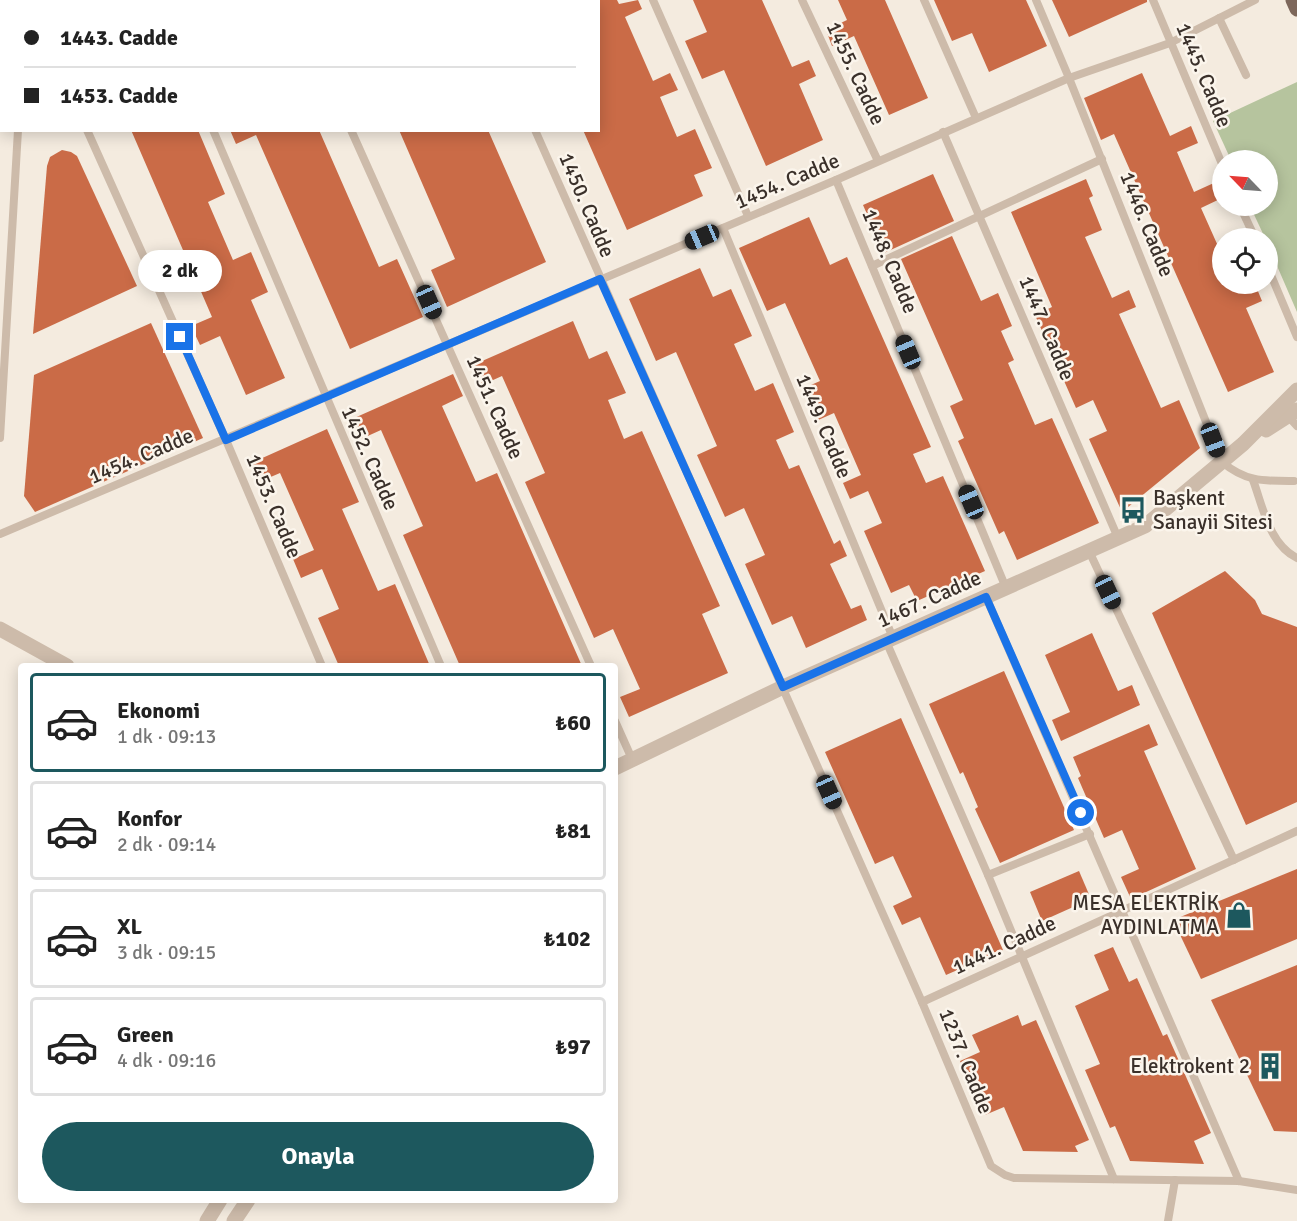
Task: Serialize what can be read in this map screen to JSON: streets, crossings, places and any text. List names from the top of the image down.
{
  "streets": {
    "street": ["1467. Cadde"],
    "lane": [
      "1455. Cadde",
      "1445. Cadde",
      "1454. Cadde",
      "1450. Cadde",
      "1446. Cadde",
      "1448. Cadde",
      "1447. Cadde",
      "1451. Cadde",
      "1449. Cadde",
      "1452. Cadde",
      "1453. Cadde",
      "1441. Cadde",
      "1237. Cadde"
    ]
  },
  "crossings": [
    ["1455. Cadde", "1454. Cadde"],
    ["1445. Cadde", "1454. Cadde"],
    ["1454. Cadde", "1450. Cadde"],
    ["1454. Cadde", "1446. Cadde"],
    ["1454. Cadde", "1448. Cadde"],
    ["1454. Cadde", "1447. Cadde"],
    ["1454. Cadde", "1451. Cadde"],
    ["1454. Cadde", "1449. Cadde"],
    ["1454. Cadde", "1452. Cadde"],
    ["1454. Cadde", "1453. Cadde"],
    ["1450. Cadde", "1467. Cadde"],
    ["1450. Cadde", "1237. Cadde"],
    ["1446. Cadde", "1467. Cadde"],
    ["1448. Cadde", "1467. Cadde"],
    ["1447. Cadde", "1467. Cadde"],
    ["1449. Cadde", "1467. Cadde"],
    ["1449. Cadde", "1441. Cadde"],
    ["1449. Cadde", "1237. Cadde"],
    ["1467. Cadde", "1237. Cadde"],
    ["1441. Cadde", "1237. Cadde"]
  ],
  "places": {
    "bus stop": ["Başkent Sanayii Sitesi"],
    "shop": ["MESA ELEKTRİK AYDINLATMA"],
    "building": ["Elektrokent 2"]
  },
  "north": "top left",
  "page": {
    "banner": ["1443. Cadde", "1453. Cadde"],
    "bubble": "2 dk",
    "list": [
      {
        "name": "Ekonomi",
        "note": "1 dk · 09:13",
        "value": "₺60"
      },
      {
        "name": "Konfor",
        "note": "2 dk · 09:14",
        "value": "₺81"
      },
      {
        "name": "XL",
        "note": "3 dk · 09:15",
        "value": "₺102"
      },
      {
        "name": "Green",
        "note": "4 dk · 09:16",
        "value": "₺97"
      }
    ],
    "buttons": "Onayla"
  }
}
